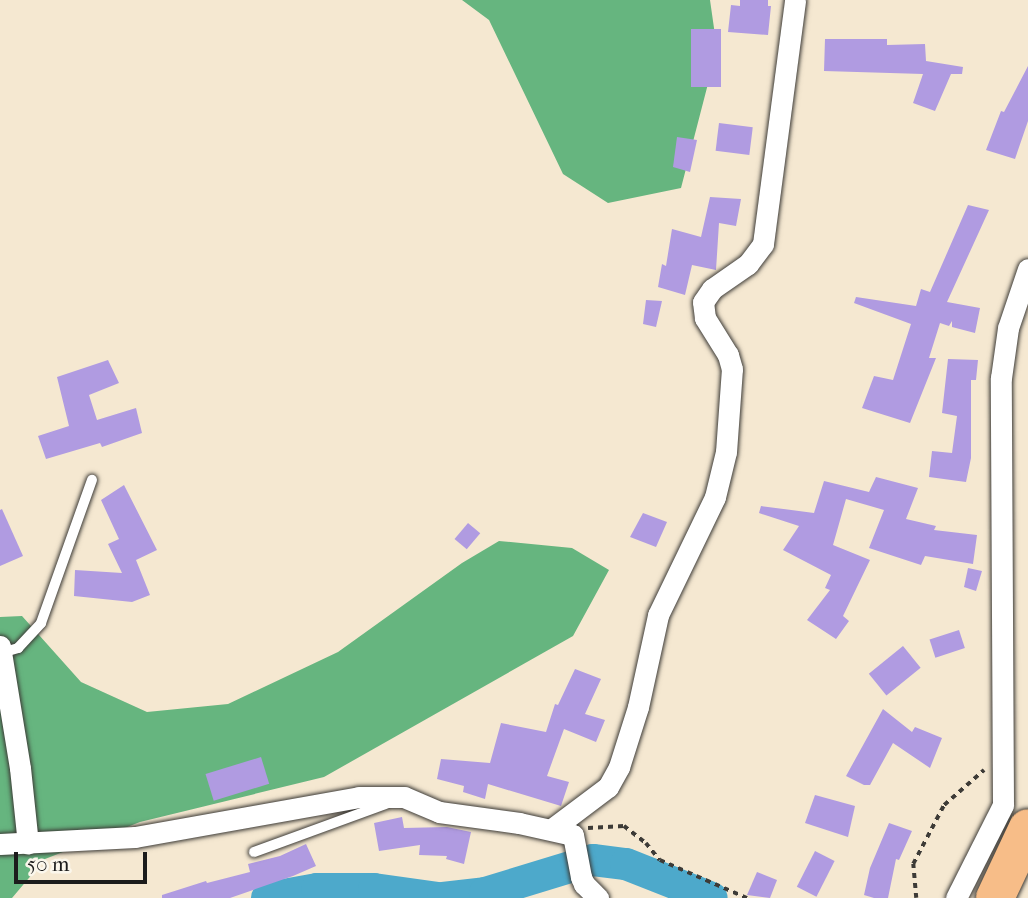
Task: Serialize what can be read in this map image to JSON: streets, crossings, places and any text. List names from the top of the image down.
{
  "scale_bar": "50 m"
}
